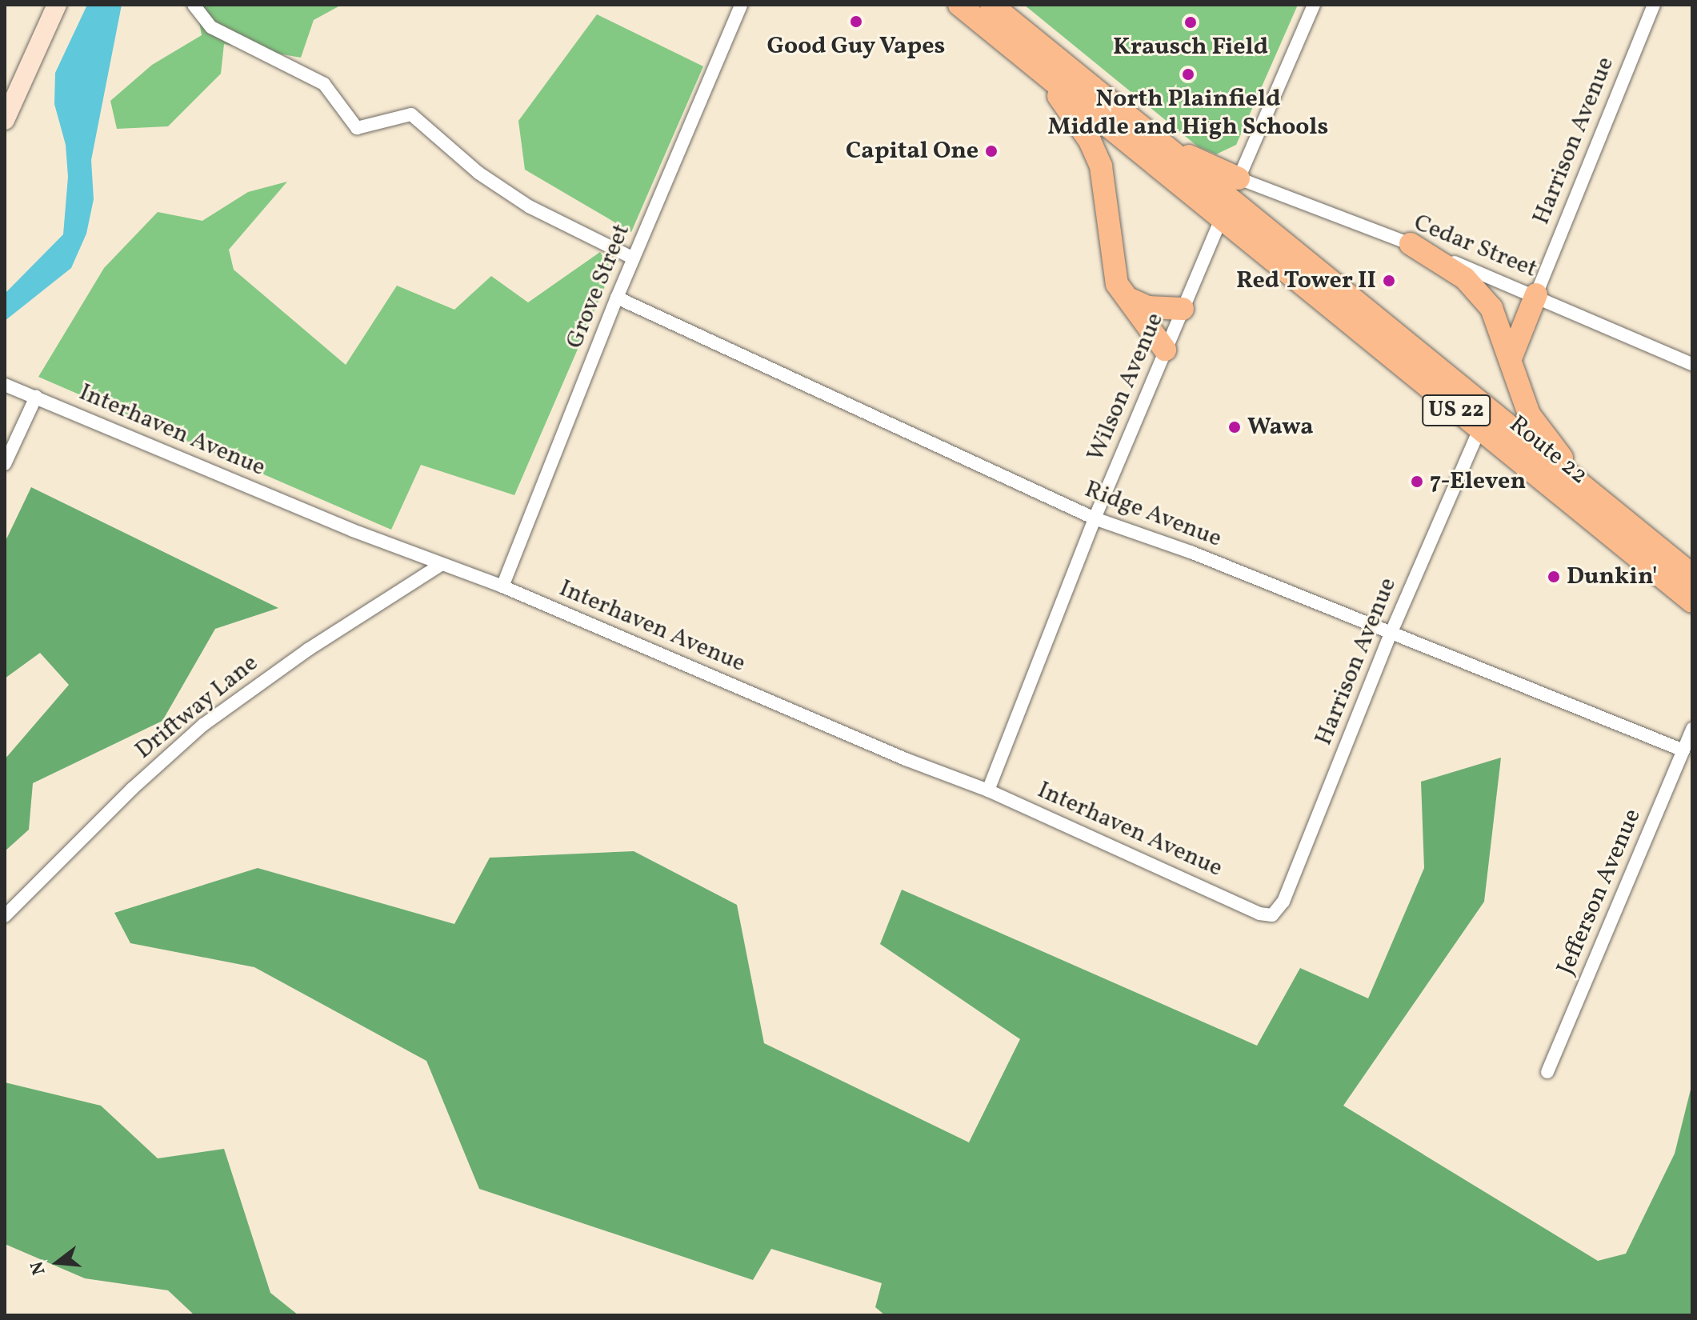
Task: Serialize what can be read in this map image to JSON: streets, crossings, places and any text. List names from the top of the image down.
{
  "streets": {
    "highway": ["US 22", "Route 22"],
    "street": [
      "Harrison Avenue",
      "Cedar Street",
      "Grove Street",
      "Wilson Avenue",
      "Interhaven Avenue",
      "Ridge Avenue",
      "Driftway Lane",
      "Jefferson Avenue"
    ]
  },
  "crossings": [
    ["Harrison Avenue", "Cedar Street"],
    ["Harrison Avenue", "Interhaven Avenue"],
    ["Harrison Avenue", "Route 22"],
    ["Harrison Avenue", "Ridge Avenue"],
    ["Cedar Street", "Wilson Avenue"],
    ["Grove Street", "Interhaven Avenue"],
    ["Grove Street", "Ridge Avenue"],
    ["Wilson Avenue", "US 22"],
    ["Wilson Avenue", "Interhaven Avenue"],
    ["Wilson Avenue", "Route 22"],
    ["Wilson Avenue", "Ridge Avenue"],
    ["US 22", "Route 22"],
    ["Interhaven Avenue", "Driftway Lane"],
    ["Ridge Avenue", "Jefferson Avenue"]
  ],
  "places": [
    "Good Guy Vapes",
    "Krausch Field",
    "North Plainfield Middle and High Schools",
    "Capital One",
    "Red Tower II",
    "Wawa",
    "7-Eleven",
    "Dunkin'"
  ],
  "north": "left"
}
